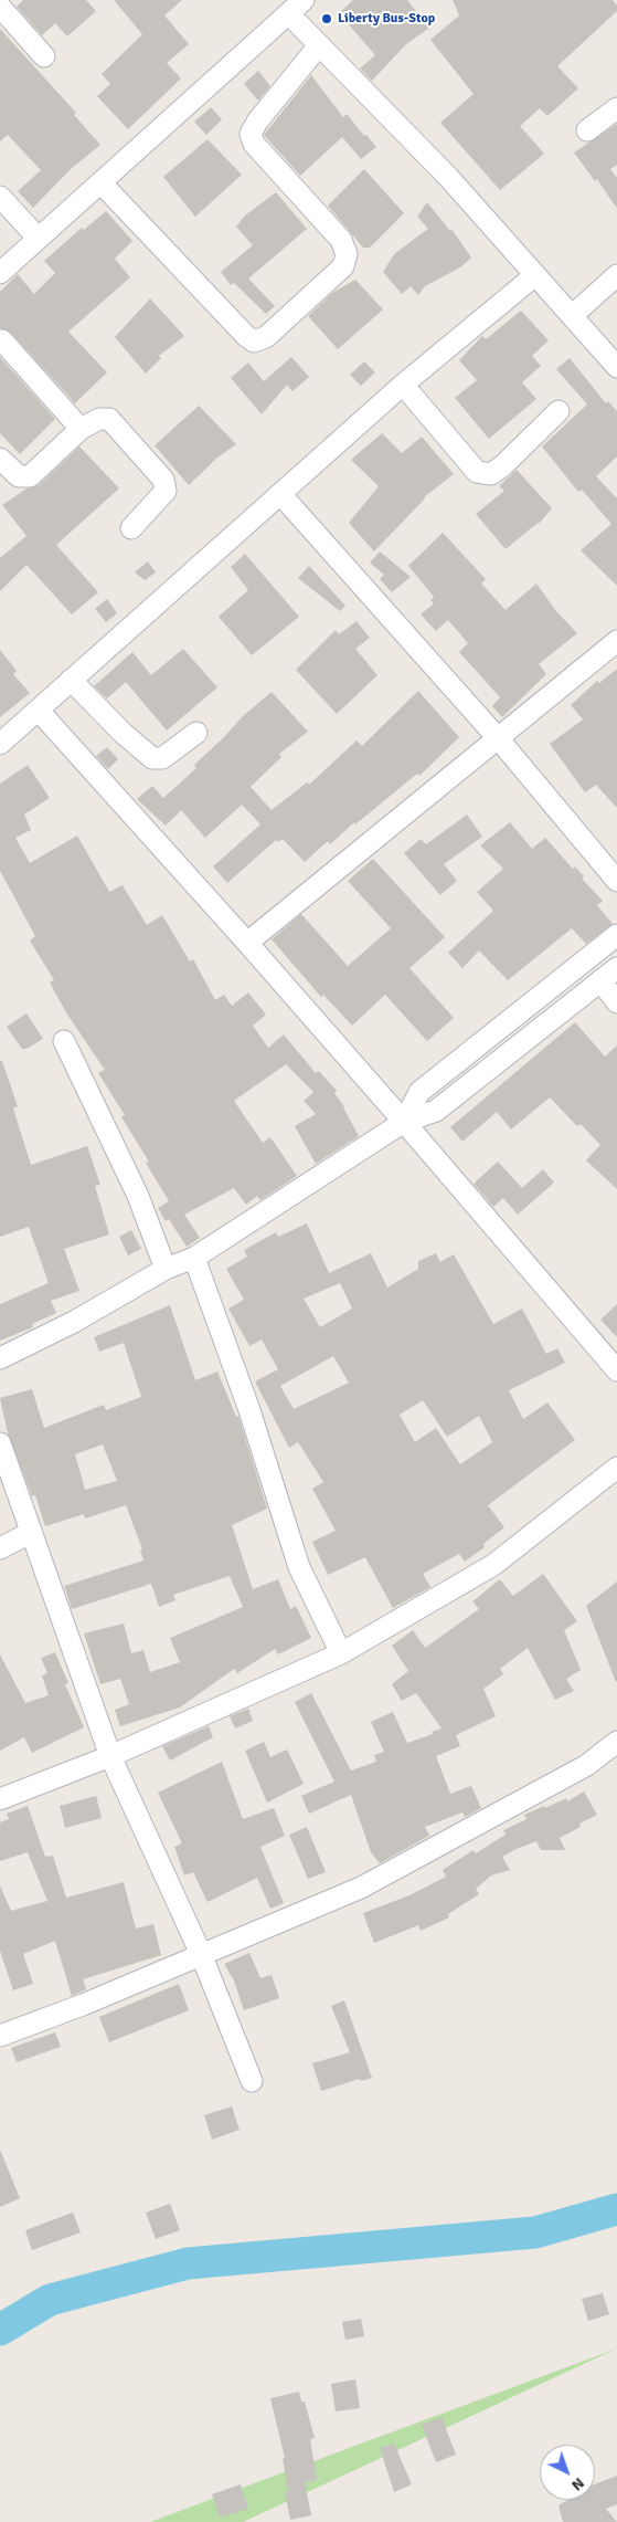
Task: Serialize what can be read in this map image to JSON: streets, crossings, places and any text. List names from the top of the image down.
{
  "places": ["Liberty Bus-Stop"],
  "north": "bottom right"
}
